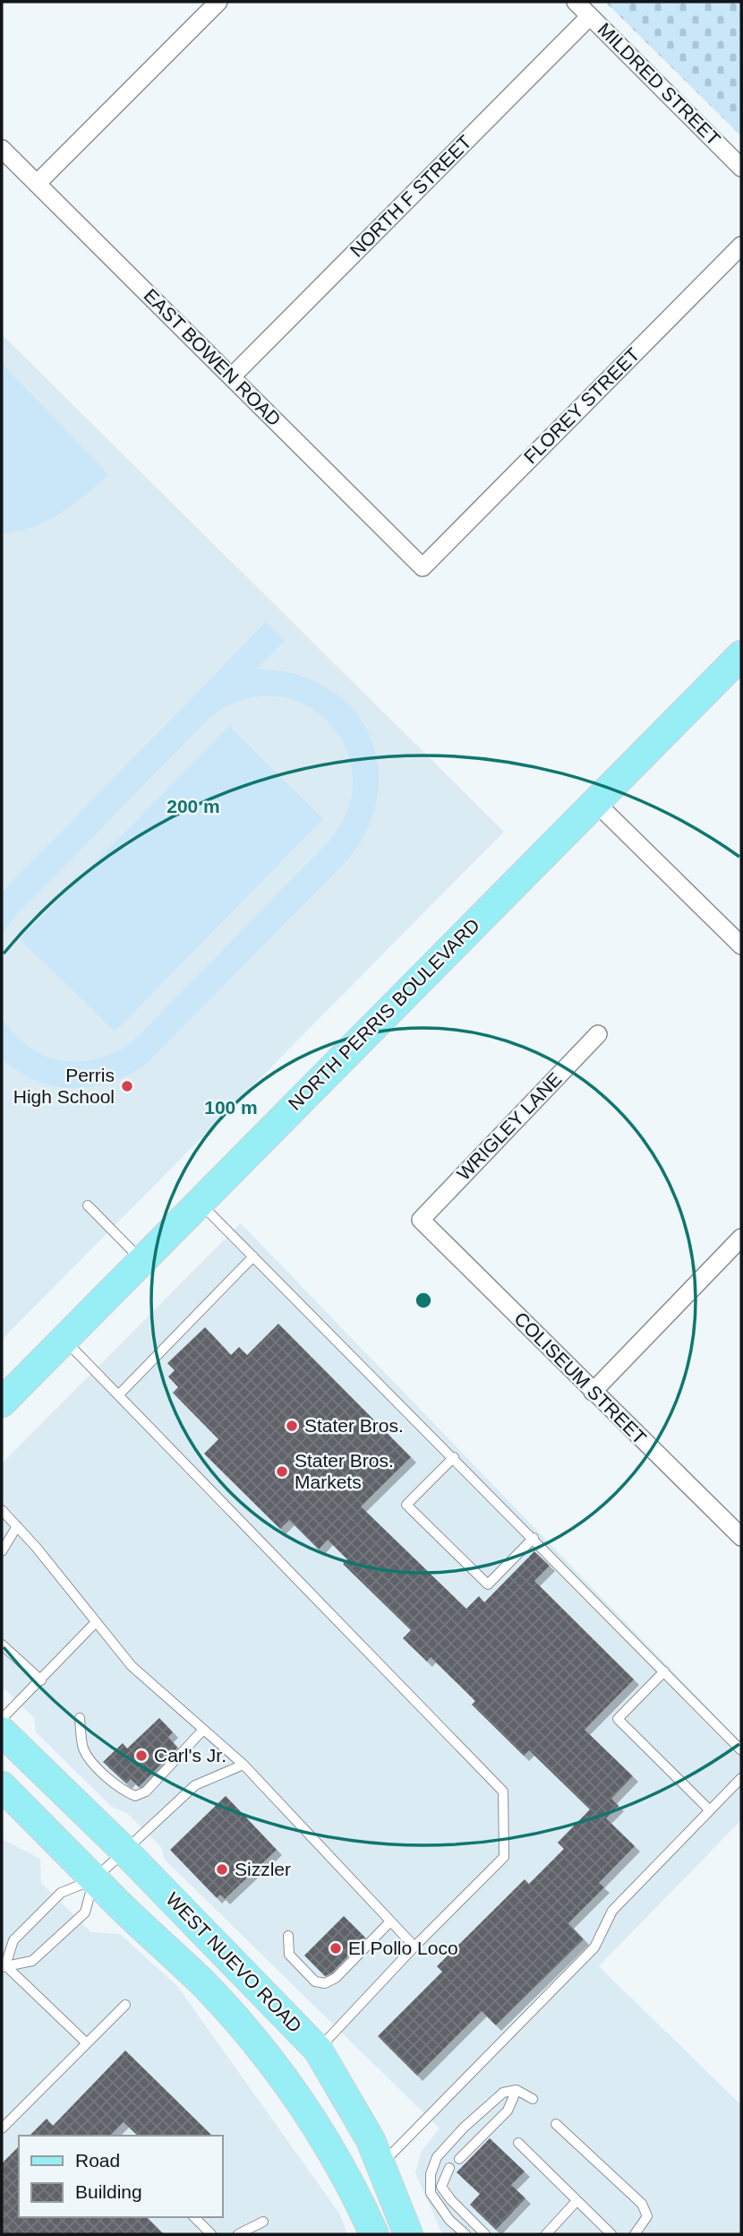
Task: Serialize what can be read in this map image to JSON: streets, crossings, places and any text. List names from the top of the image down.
{
  "streets": {
    "main road": ["NORTH PERRIS BOULEVARD", "WEST NUEVO ROAD"],
    "street": [
      "MILDRED STREET",
      "NORTH F STREET",
      "EAST BOWEN ROAD",
      "FLOREY STREET",
      "WRIGLEY LANE",
      "COLISEUM STREET"
    ]
  },
  "crossings": [
    ["MILDRED STREET", "NORTH F STREET"],
    ["NORTH F STREET", "EAST BOWEN ROAD"],
    ["EAST BOWEN ROAD", "FLOREY STREET"],
    ["WRIGLEY LANE", "COLISEUM STREET"]
  ],
  "places": [
    "Perris High School",
    "Stater Bros.",
    "Stater Bros. Markets",
    "Carl's Jr.",
    "Sizzler",
    "El Pollo Loco"
  ],
  "legend": ["Road", "Building"],
  "rings": ["200 m", "100 m"]
}
